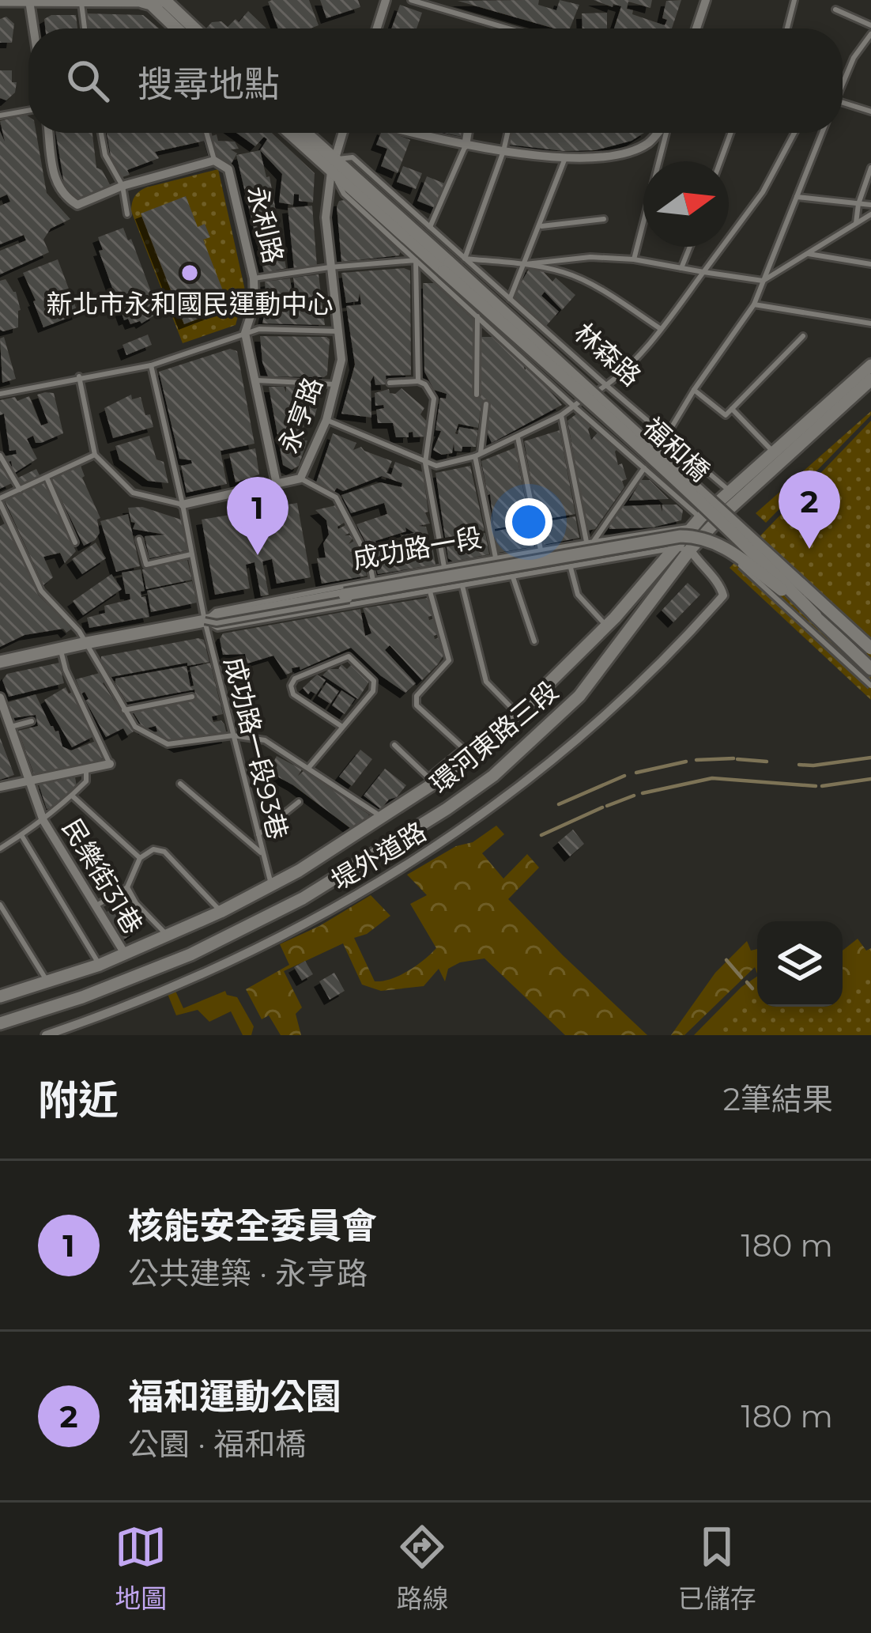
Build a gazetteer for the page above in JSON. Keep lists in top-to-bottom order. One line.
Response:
{"streets":{"street":["永利路","林森路","永亨路","福和橋","成功路一段","環河東路三段","堤外道路","民樂街31巷"],"lane":["成功路一段93巷"]},"crossings":[["永利路","永亨路"],["林森路","永亨路"],["林森路","福和橋"],["林森路","成功路一段"],["林森路","環河東路三段"],["永亨路","成功路一段93巷"],["成功路一段","環河東路三段"],["成功路一段","成功路一段93巷"],["成功路一段","堤外道路"],["環河東路三段","成功路一段93巷"],["環河東路三段","堤外道路"],["環河東路三段","民樂街31巷"]],"places":["新北市永和國民運動中心"],"north":"right","page":{"search":"搜尋地點","pins":["2","1"],"heading":["附近","2筆結果"],"list":[{"mark":"1","name":"核能安全委員會","note":"公共建築 · 永亨路","value":"180 m"},{"mark":"2","name":"福和運動公園","note":"公園 · 福和橋","value":"180 m"}],"nav":["地圖","路線","已儲存"]}}
